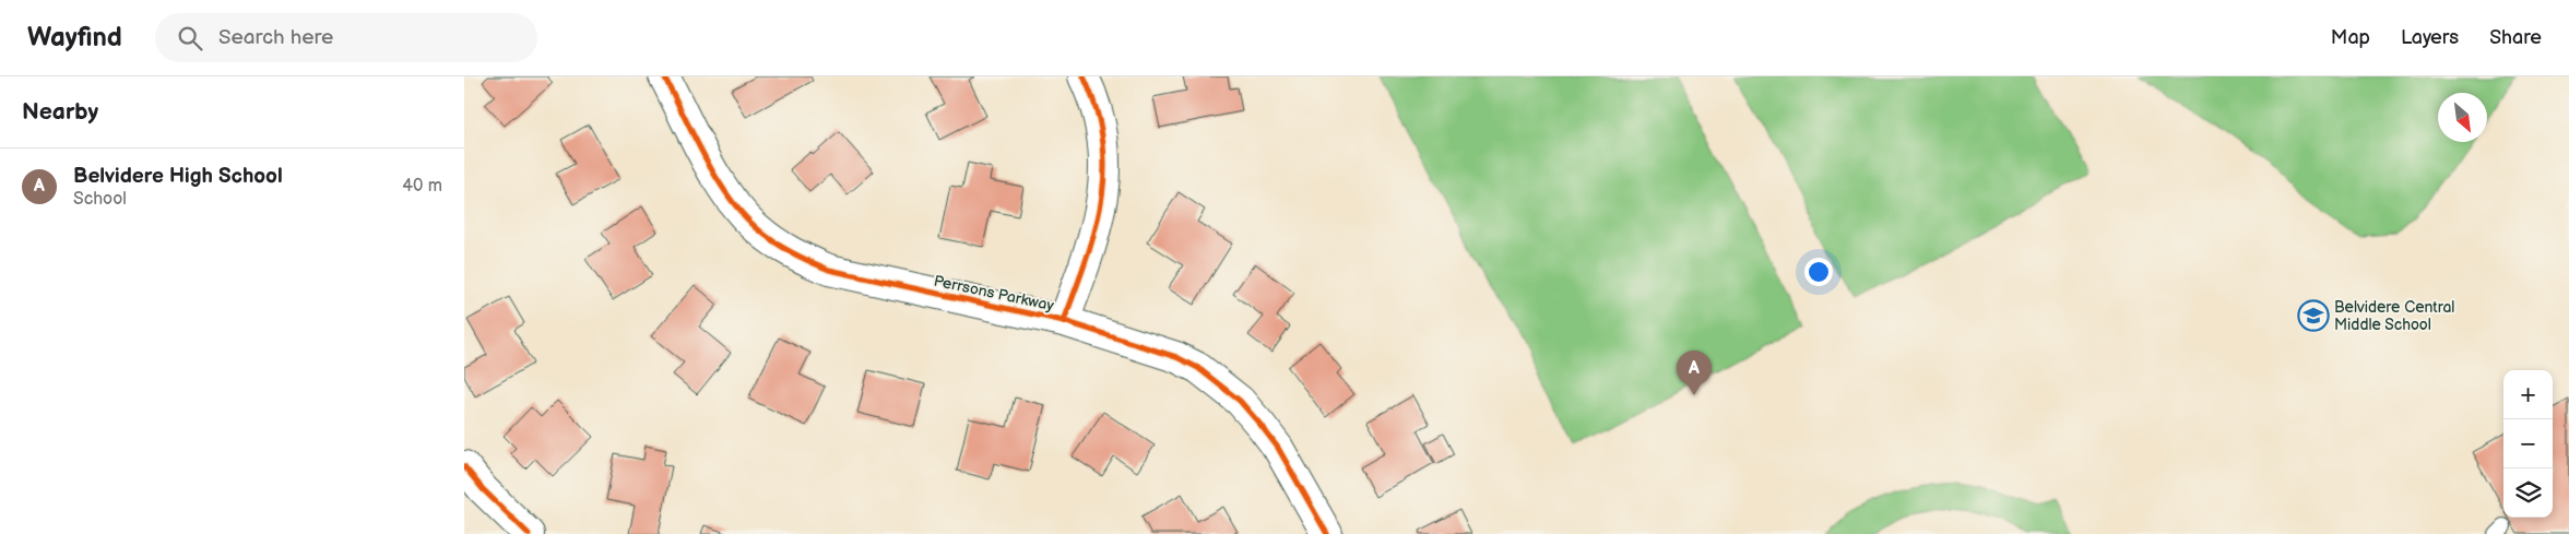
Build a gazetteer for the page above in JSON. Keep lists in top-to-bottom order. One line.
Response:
{"streets":{"street":["Perrsons Parkway"]},"places":{"school or university":["Belvidere Central Middle School"]},"north":"bottom right","page":{"header":"Wayfind","search":"Search here","nav":["Map","Layers","Share"],"heading":"Nearby","list":[{"mark":"A","name":"Belvidere High School","note":"School","value":"40 m"}],"pins":"A","map_buttons":["+","−"]}}
